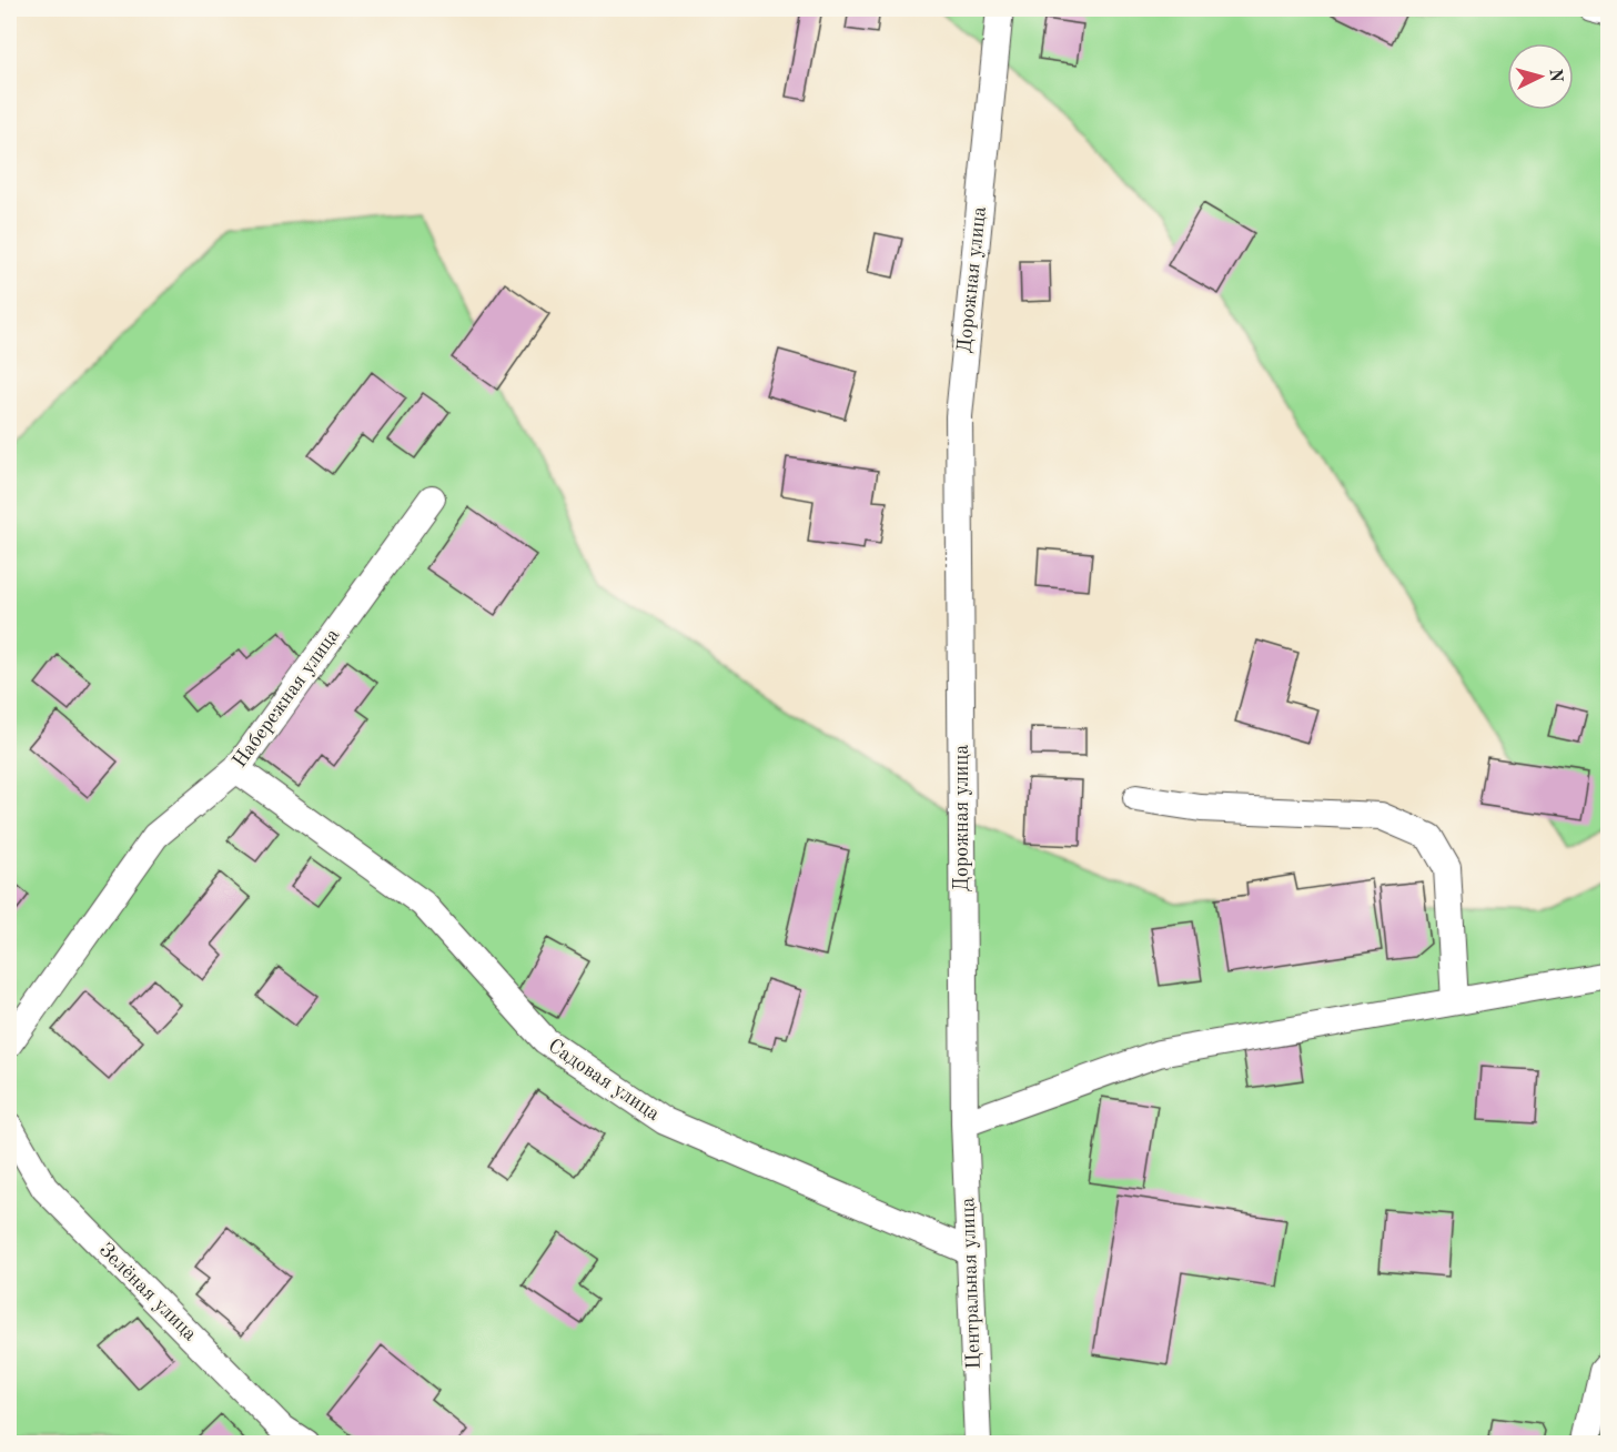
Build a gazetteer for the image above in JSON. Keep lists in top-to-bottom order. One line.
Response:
{"streets":{"street":["Дорожная улица","Набережная улица","Садовая улица","Центральная улица","Зелёная улица"]},"crossings":[["Дорожная улица","Центральная улица"],["Набережная улица","Садовая улица"],["Садовая улица","Центральная улица"]],"north":"right"}
